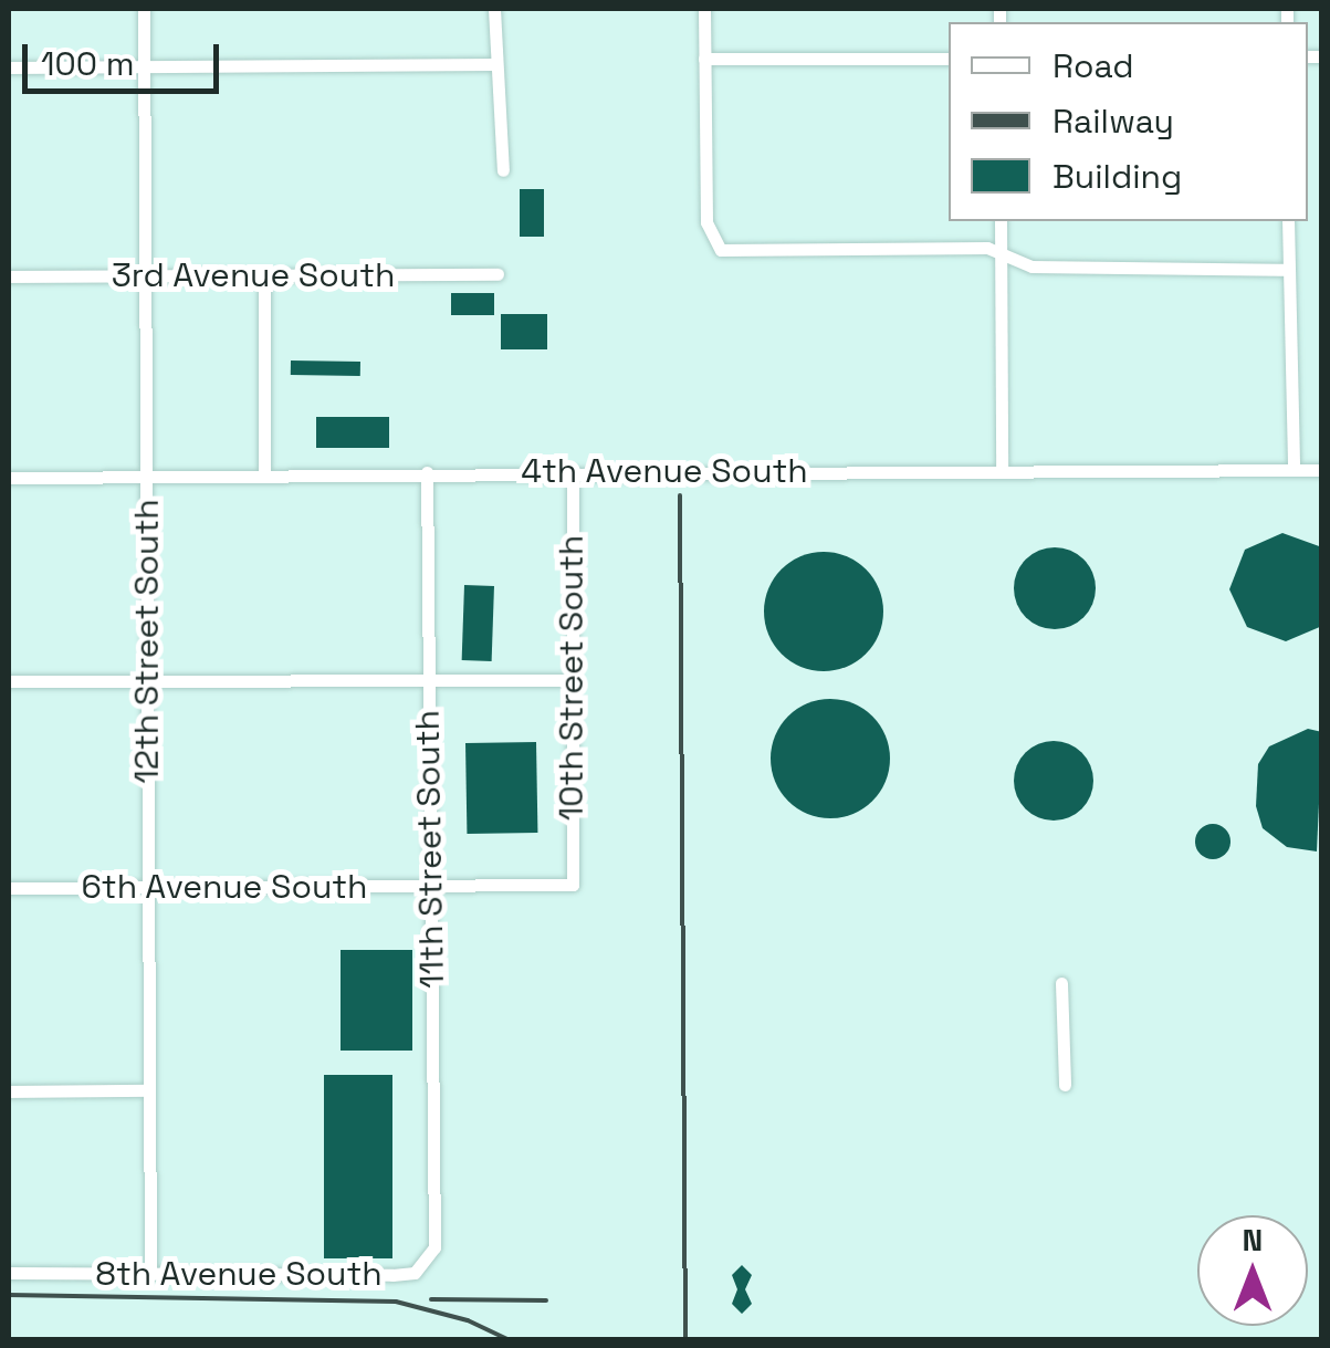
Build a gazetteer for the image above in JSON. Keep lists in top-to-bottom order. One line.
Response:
{"streets":{"street":["3rd Avenue South","4th Avenue South","12th Street South","10th Street South","11th Street South","6th Avenue South","8th Avenue South"]},"crossings":[["3rd Avenue South","12th Street South"],["4th Avenue South","12th Street South"],["4th Avenue South","10th Street South"],["4th Avenue South","11th Street South"],["12th Street South","6th Avenue South"],["12th Street South","8th Avenue South"],["10th Street South","6th Avenue South"],["11th Street South","6th Avenue South"],["11th Street South","8th Avenue South"]],"legend":["Road","Railway","Building"],"scale_bar":"100 m","north":"top"}
